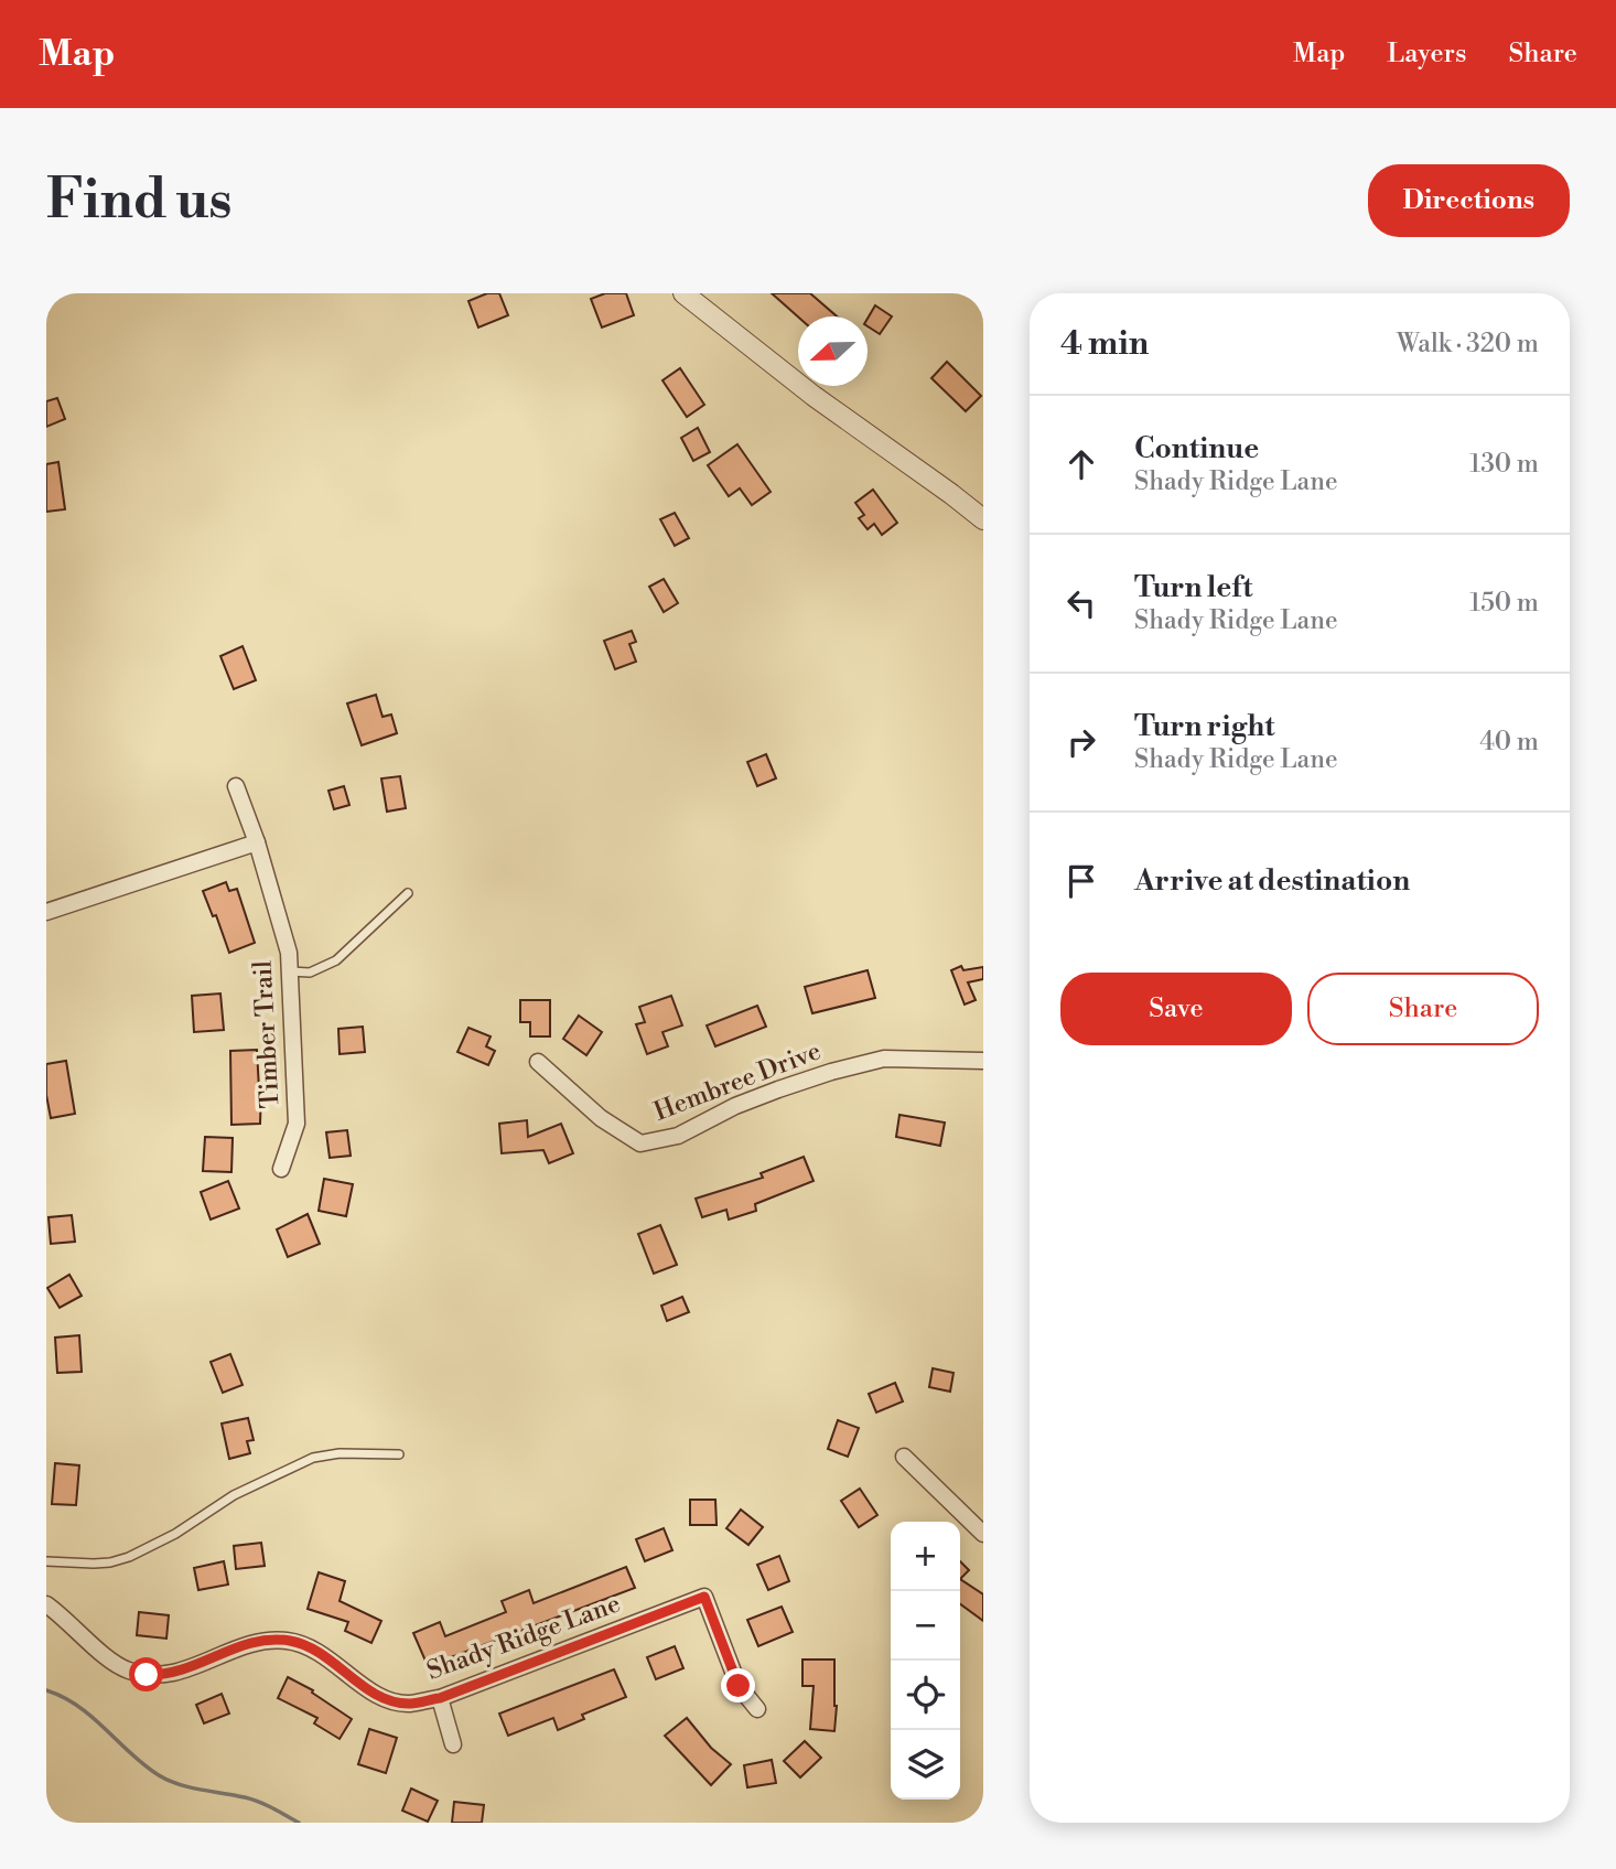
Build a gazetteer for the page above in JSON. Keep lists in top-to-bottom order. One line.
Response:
{"streets":{"street":["Timber Trail","Hembree Drive","Shady Ridge Lane"]},"north":"left","page":{"header":"Map","nav":["Map","Layers","Share"],"buttons":["Directions",["Save","Share"]],"title":"Find us","heading":["4 min","Walk · 320 m"],"list":[["Continue","Shady Ridge Lane","130 m"],["Turn left","Shady Ridge Lane","150 m"],["Turn right","Shady Ridge Lane","40 m"],"Arrive at destination"],"map_buttons":["+","−"]}}
